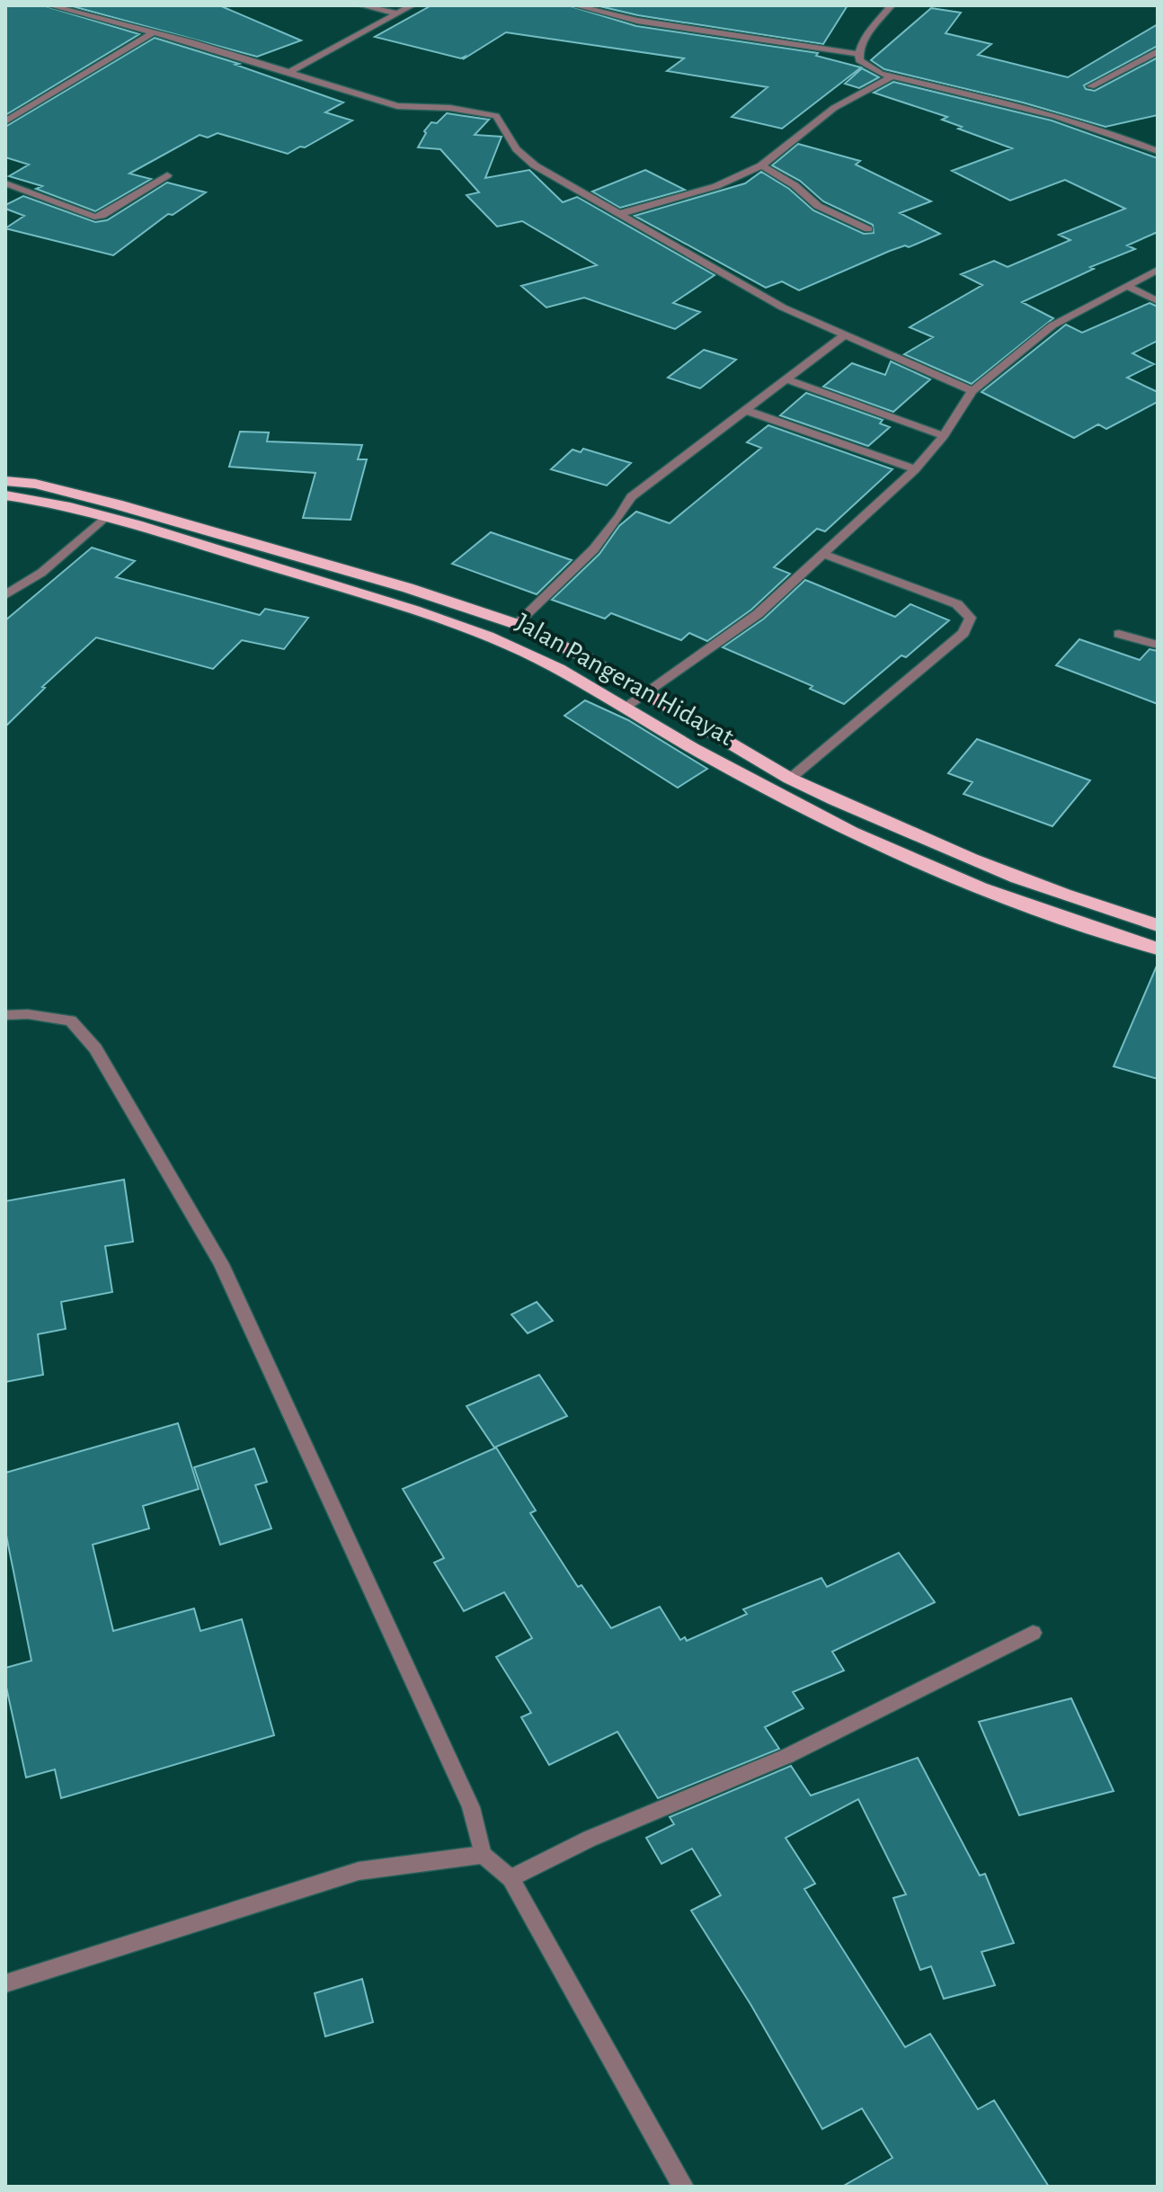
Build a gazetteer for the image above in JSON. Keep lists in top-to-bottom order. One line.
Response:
{"streets":{"highway":["Jalan Pangeran Hidayat"]}}
